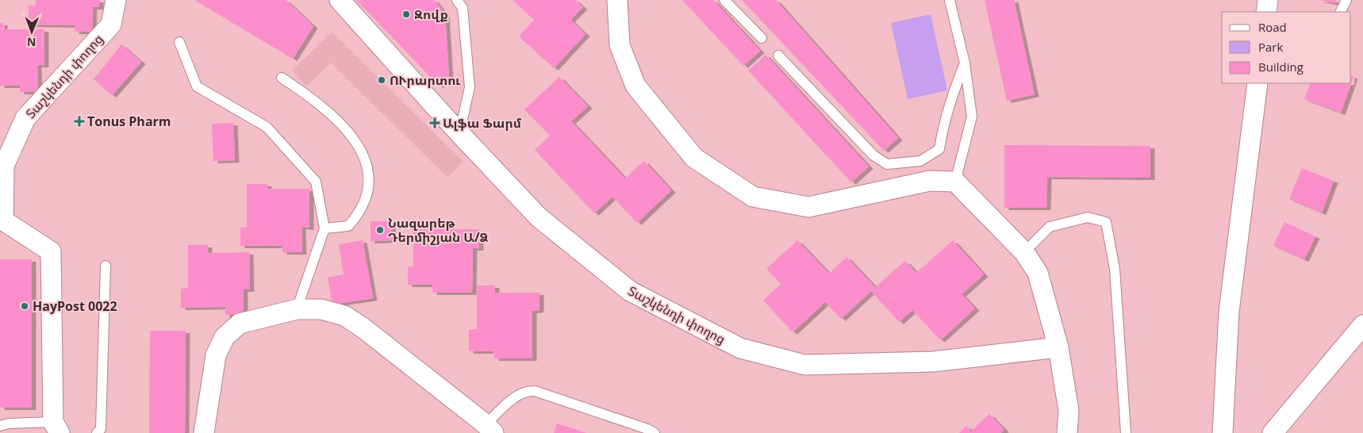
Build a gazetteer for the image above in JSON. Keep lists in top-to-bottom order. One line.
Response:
{"streets":{"street":["Տաշկենդի փողոց"]},"places":{"other":["Զովք","ՈՒրարտու","Նազարեթ Դերմիշյան Ա/Ձ","HayPost 0022"],"health":["Tonus Pharm","Ալֆա Ֆարմ"]},"legend":["Road","Park","Building"],"north":"bottom"}
